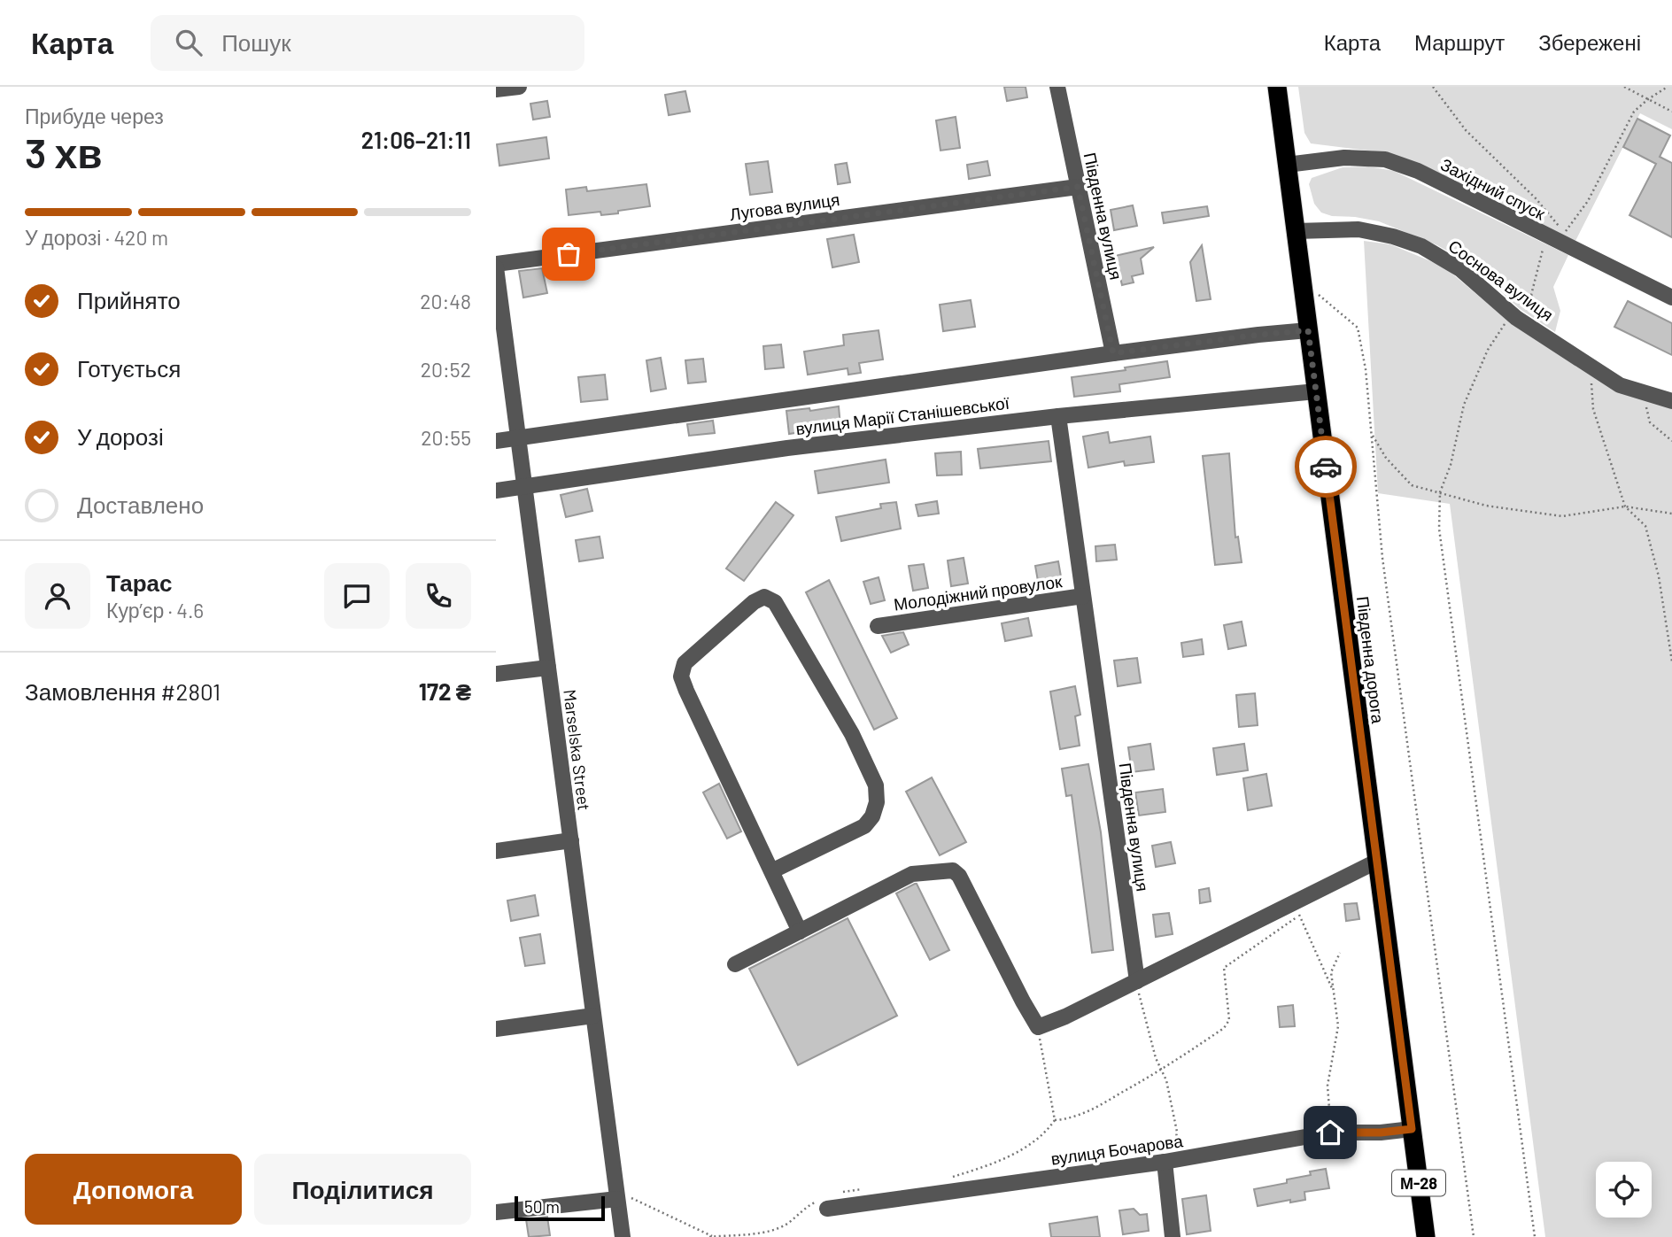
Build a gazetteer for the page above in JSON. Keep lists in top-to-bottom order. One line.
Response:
{"streets":{"highway":["Південна дорога","М-28"],"street":["Західний спуск","Лугова вулиця","Південна вулиця","Соснова вулиця","вулиця Марії Станішевської","Молодіжний провулок","Marselska Street","вулиця Бочарова"]},"crossings":[["Західний спуск","Південна дорога"],["Лугова вулиця","Південна вулиця"],["Лугова вулиця","Marselska Street"],["Південна вулиця","вулиця Марії Станішевської"],["Південна вулиця","Молодіжний провулок"],["Соснова вулиця","Південна дорога"],["вулиця Марії Станішевської","Південна дорога"],["вулиця Марії Станішевської","Marselska Street"],["Південна дорога","вулиця Бочарова"]],"scale_bar":"50 m","page":{"header":"Карта","search":"Пошук","nav":["Карта","Маршрут","Збережені"],"heading":["3 хв","Прибуде через","21:06–21:11"],"panel":["Тарас","Кур’єр · 4.6","Замовлення #2801","172 ₴"],"bar":"У дорозі · 420 m","list":[["Прийнято","20:48"],["Готується","20:52"],["У дорозі","20:55"],"Доставлено"],"buttons":["Допомога","Поділитися"],"scale":"50 m"}}
